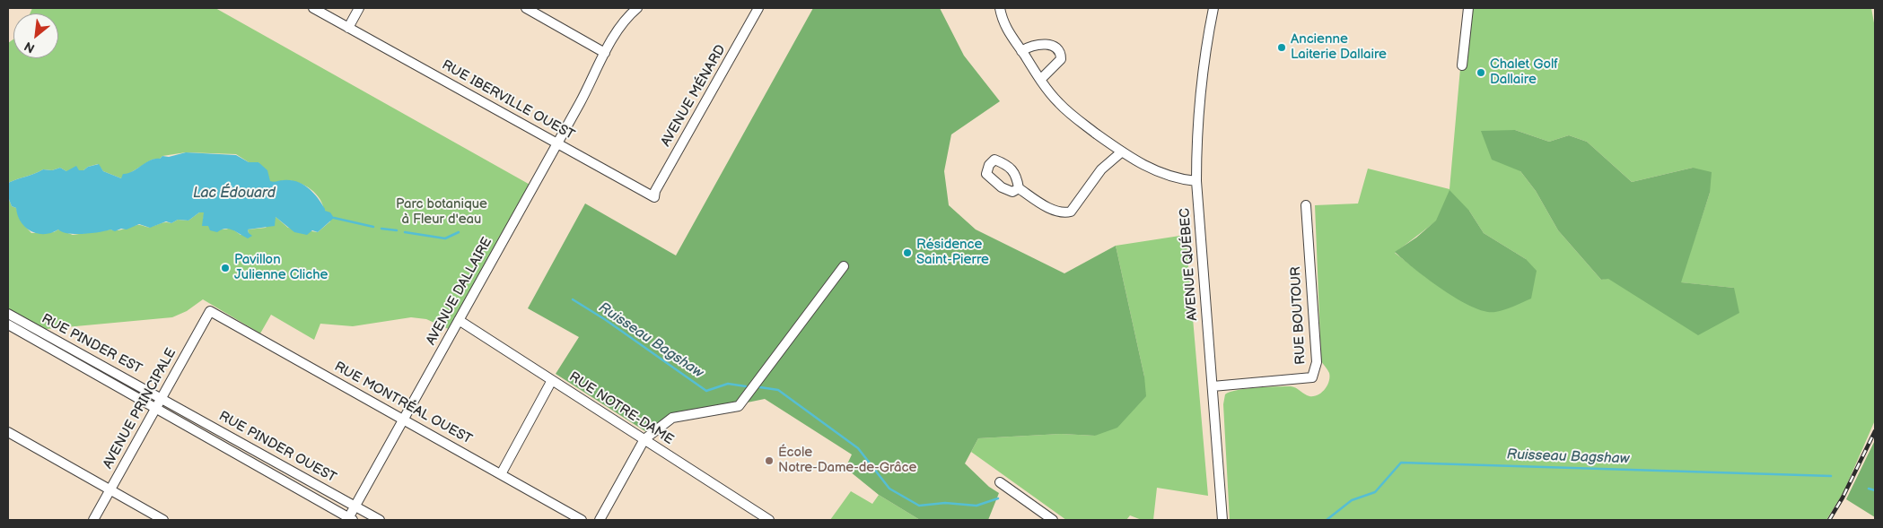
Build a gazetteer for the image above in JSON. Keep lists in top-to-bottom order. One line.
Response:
{"streets":{"street":["AVENUE MÉNARD","RUE IBERVILLE OUEST","AVENUE QUÉBEC","AVENUE DALLAIRE","RUE BOUTOUR","RUE PINDER EST","RUE MONTRÉAL OUEST","AVENUE PRINCIPALE","RUE NOTRE-DAME","RUE PINDER OUEST"]},"crossings":[["AVENUE MÉNARD","RUE IBERVILLE OUEST"],["RUE IBERVILLE OUEST","AVENUE DALLAIRE"],["AVENUE QUÉBEC","RUE BOUTOUR"],["AVENUE DALLAIRE","RUE MONTRÉAL OUEST"],["AVENUE DALLAIRE","RUE NOTRE-DAME"],["AVENUE DALLAIRE","RUE PINDER OUEST"],["RUE PINDER EST","AVENUE PRINCIPALE"],["RUE PINDER EST","RUE PINDER OUEST"],["RUE MONTRÉAL OUEST","AVENUE PRINCIPALE"],["AVENUE PRINCIPALE","RUE PINDER OUEST"]],"water":["Lac Édouard","Ruisseau Bagshaw"],"parks":["Parc botanique à Fleur d'eau"],"places":["Ancienne Laiterie Dallaire","Chalet Golf Dallaire","Résidence Saint-Pierre","Pavillon Julienne Cliche","École Notre-Dame-de-Grâce"],"north":"bottom left"}
